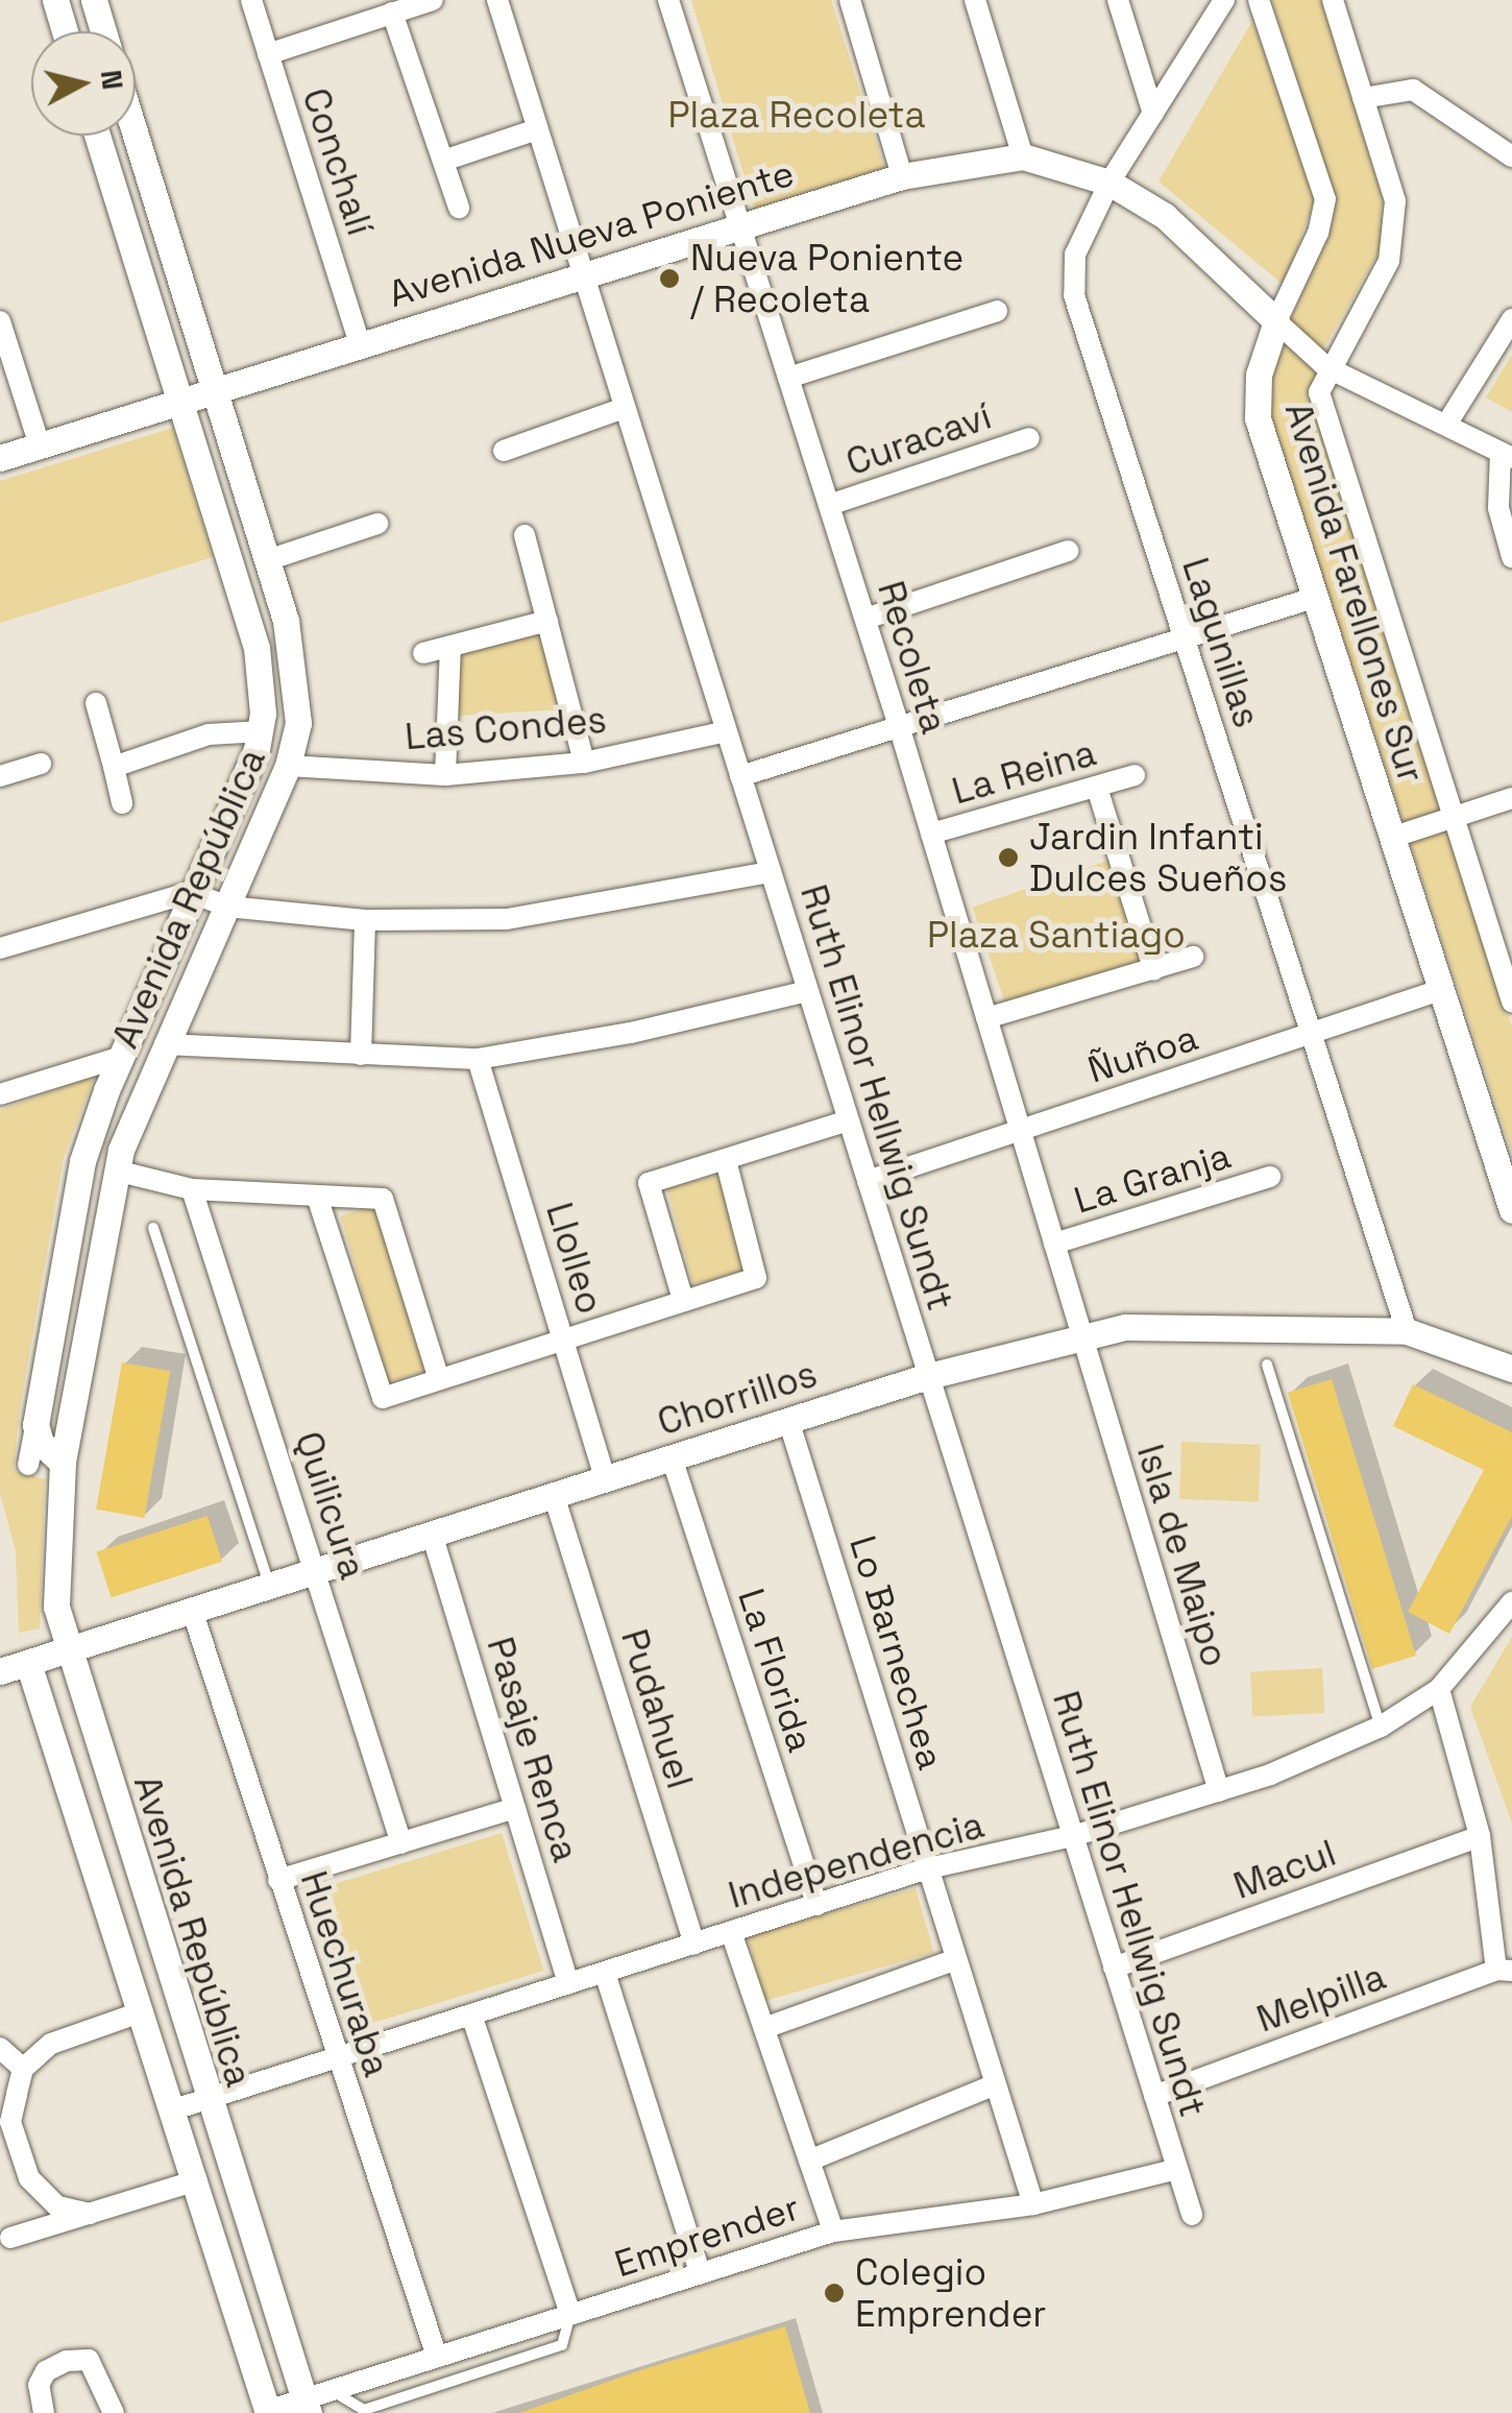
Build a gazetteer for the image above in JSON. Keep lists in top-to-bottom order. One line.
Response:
{"streets":{"street":["Conchalí","Avenida Nueva Poniente","Curacaví","Avenida Farellones Sur","Lagunillas","Recoleta","Las Condes","La Reina","Avenida República","Ñuñoa","Ruth Elinor Hellwig Sundt","La Granja","Llolleo","Chorrillos","Quilicura","Isla de Maipo","Lo Barnechea","La Florida","Pudahuel","Pasaje Renca","Independencia","Macul","Huechuraba","Melpilla","Emprender"]},"crossings":[["Conchalí","Avenida Nueva Poniente"],["Avenida Nueva Poniente","Avenida Farellones Sur"],["Avenida Nueva Poniente","Lagunillas"],["Avenida Nueva Poniente","Recoleta"],["Avenida Nueva Poniente","Avenida República"],["Avenida Nueva Poniente","Ruth Elinor Hellwig Sundt"],["Curacaví","Recoleta"],["Avenida Farellones Sur","Ñuñoa"],["Lagunillas","Ñuñoa"],["Lagunillas","Chorrillos"],["Recoleta","La Reina"],["Recoleta","Ñuñoa"],["Recoleta","La Granja"],["Recoleta","Chorrillos"],["Recoleta","Isla de Maipo"],["Las Condes","Avenida República"],["Las Condes","Ruth Elinor Hellwig Sundt"],["Avenida República","Chorrillos"],["Avenida República","Independencia"],["Avenida República","Emprender"],["Ñuñoa","Ruth Elinor Hellwig Sundt"],["Ruth Elinor Hellwig Sundt","Chorrillos"],["Ruth Elinor Hellwig Sundt","Independencia"],["Ruth Elinor Hellwig Sundt","Macul"],["Ruth Elinor Hellwig Sundt","Melpilla"],["Ruth Elinor Hellwig Sundt","Emprender"],["Llolleo","Chorrillos"],["Chorrillos","Quilicura"],["Chorrillos","Isla de Maipo"],["Chorrillos","Lo Barnechea"],["Chorrillos","La Florida"],["Chorrillos","Pudahuel"],["Chorrillos","Pasaje Renca"],["Chorrillos","Huechuraba"],["Isla de Maipo","Independencia"],["Lo Barnechea","Independencia"],["Lo Barnechea","Emprender"],["La Florida","Independencia"],["Pudahuel","Independencia"],["Pasaje Renca","Independencia"],["Independencia","Huechuraba"],["Huechuraba","Emprender"]],"parks":["Plaza Recoleta","Plaza Santiago"],"places":["Nueva Poniente / Recoleta","Jardin Infanti Dulces Sueños","Colegio Emprender"],"north":"right"}
